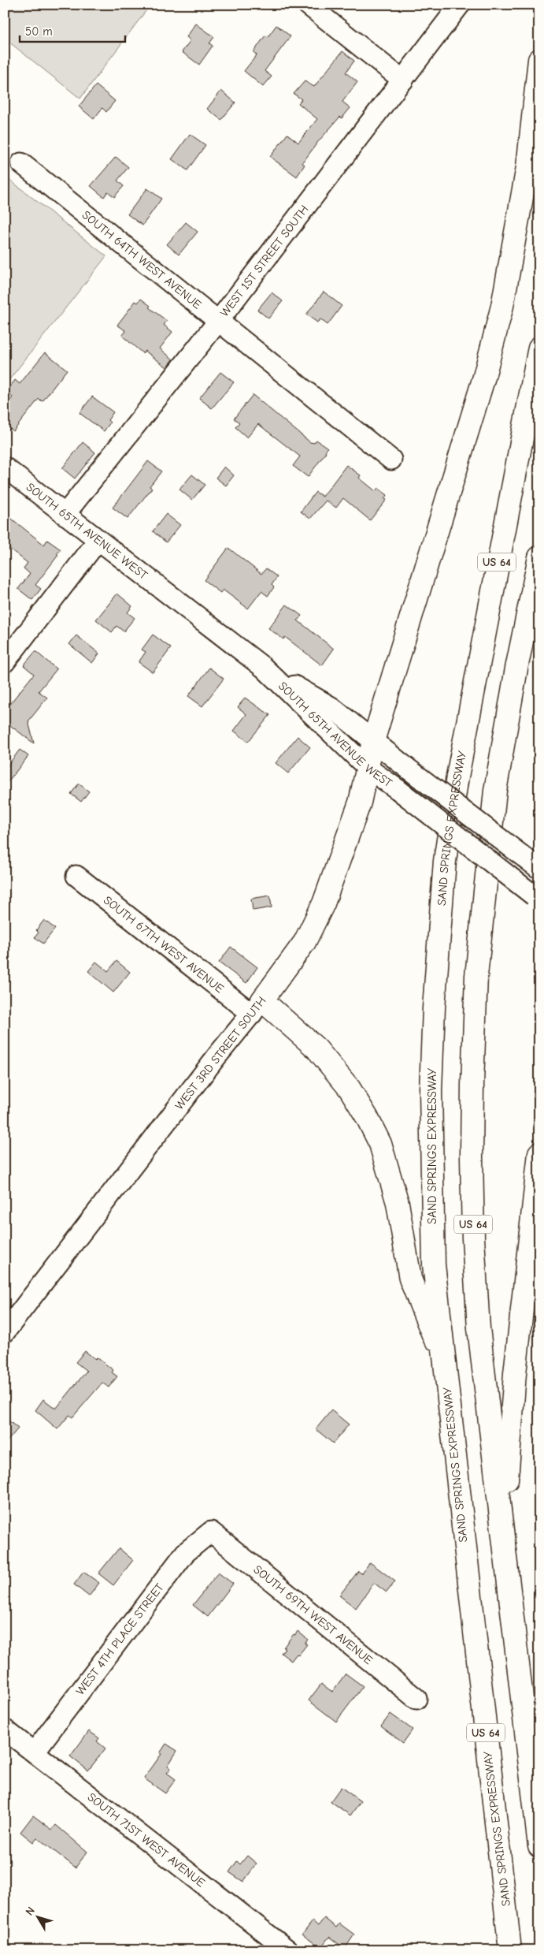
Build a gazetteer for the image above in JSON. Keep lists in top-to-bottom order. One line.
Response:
{"streets":{"main road":["US 64","SAND SPRINGS EXPRESSWAY","WEST 3RD STREET SOUTH"],"street":["SOUTH 64TH WEST AVENUE","WEST 1ST STREET SOUTH","SOUTH 65TH AVENUE WEST","SOUTH 67TH WEST AVENUE","SOUTH 69TH WEST AVENUE","WEST 4TH PLACE STREET","SOUTH 71ST WEST AVENUE"]},"crossings":[["SOUTH 64TH WEST AVENUE","WEST 1ST STREET SOUTH"],["WEST 1ST STREET SOUTH","SOUTH 65TH AVENUE WEST"],["SOUTH 65TH AVENUE WEST","WEST 3RD STREET SOUTH"],["SOUTH 67TH WEST AVENUE","WEST 3RD STREET SOUTH"],["SOUTH 69TH WEST AVENUE","WEST 4TH PLACE STREET"],["WEST 4TH PLACE STREET","SOUTH 71ST WEST AVENUE"]],"scale_bar":"50 m","north":"top left"}
